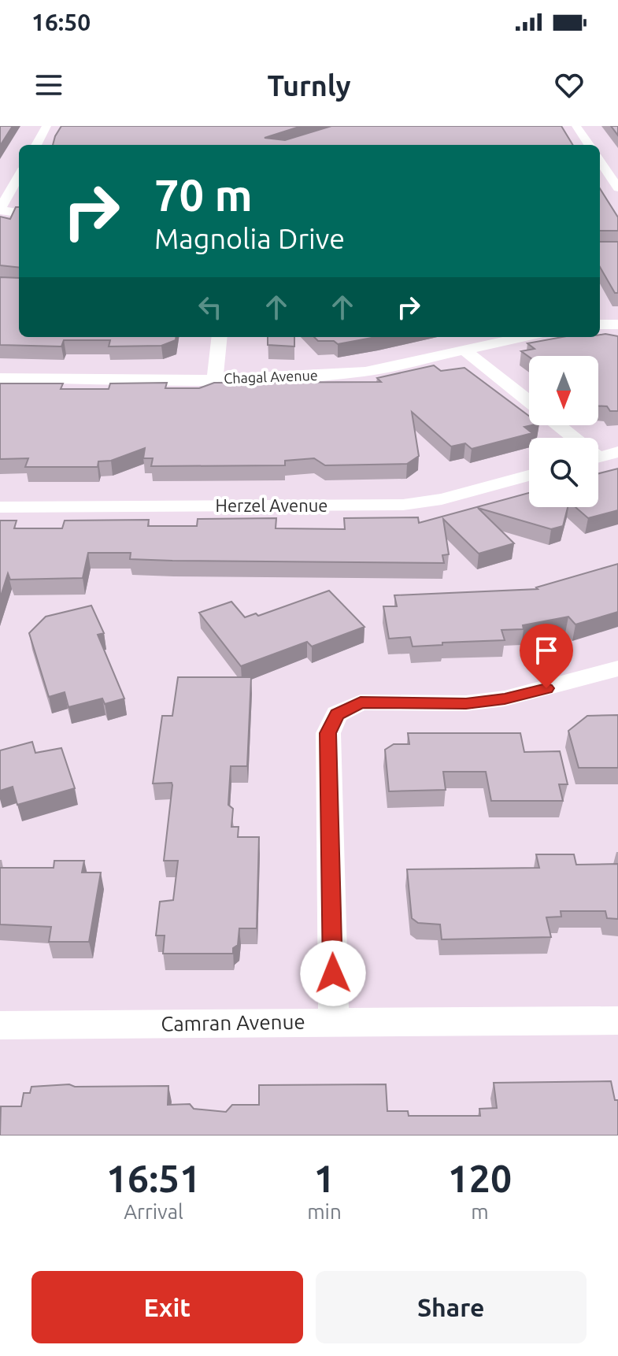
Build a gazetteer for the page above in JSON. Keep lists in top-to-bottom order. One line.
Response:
{"streets":{"street":["Chagal Avenue","Herzel Avenue","Camran Avenue"]},"north":"bottom","page":{"status":"16:50","header":"Turnly","turn":["70 m","Magnolia Drive"],"eta":["16:51","Arrival","1","min","120","m"],"buttons":["Exit","Share"]}}
